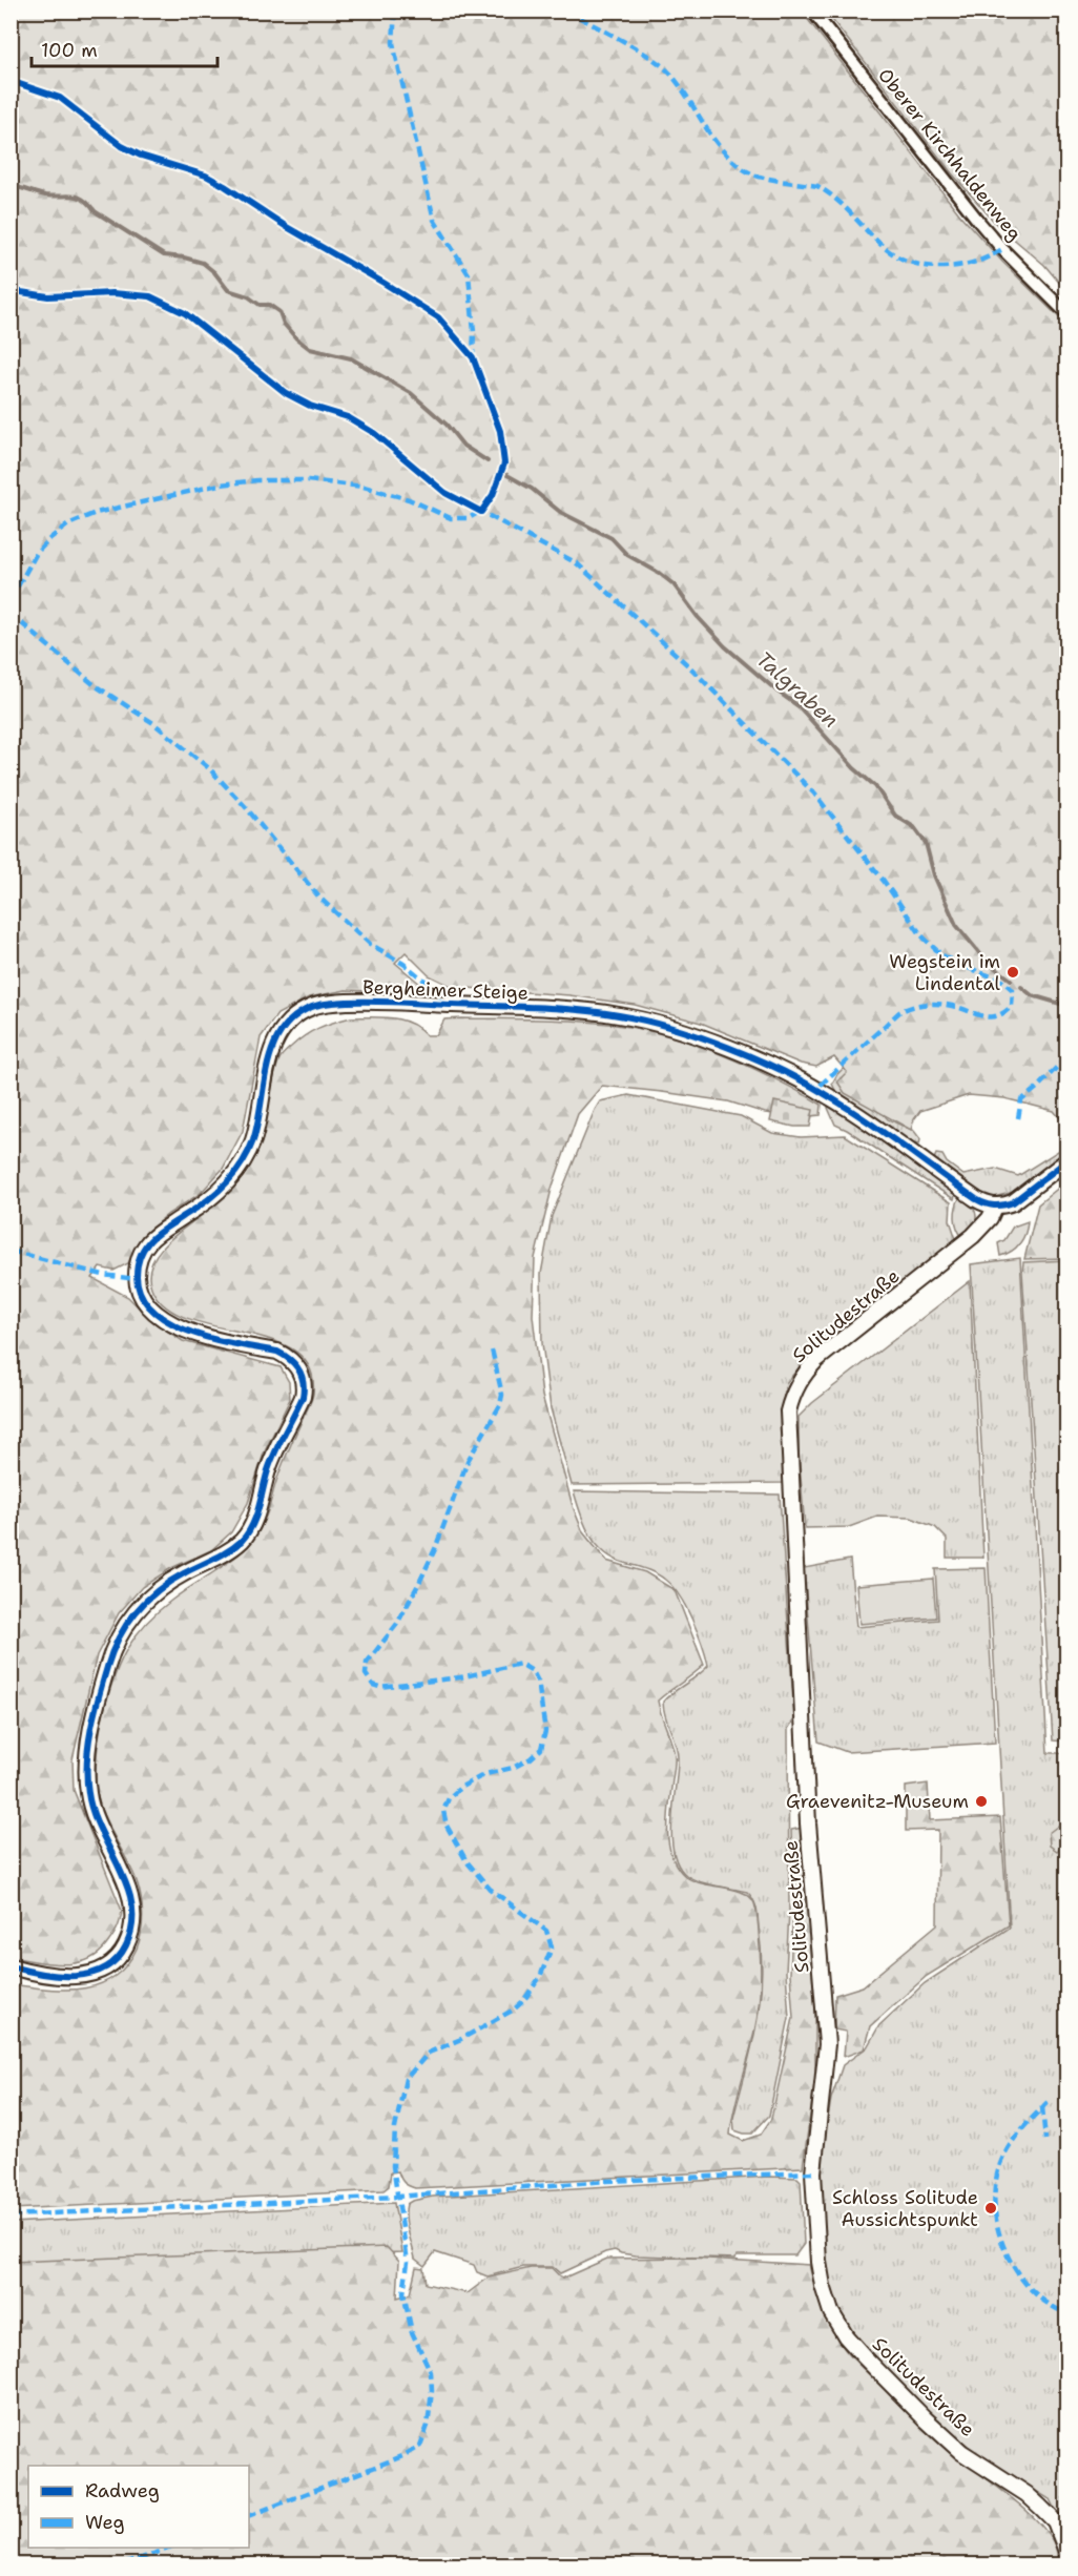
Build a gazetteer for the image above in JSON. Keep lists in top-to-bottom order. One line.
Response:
{"streets":{"street":["Oberer Kirchhaldenweg","Bergheimer Steige","Solitudestraße"]},"crossings":[["Bergheimer Steige","Solitudestraße"]],"water":["Talgraben"],"places":["Wegstein im Lindental","Graevenitz-Museum","Schloss Solitude Aussichtspunkt"],"legend":["Radweg","Weg"],"scale_bar":"100 m"}
